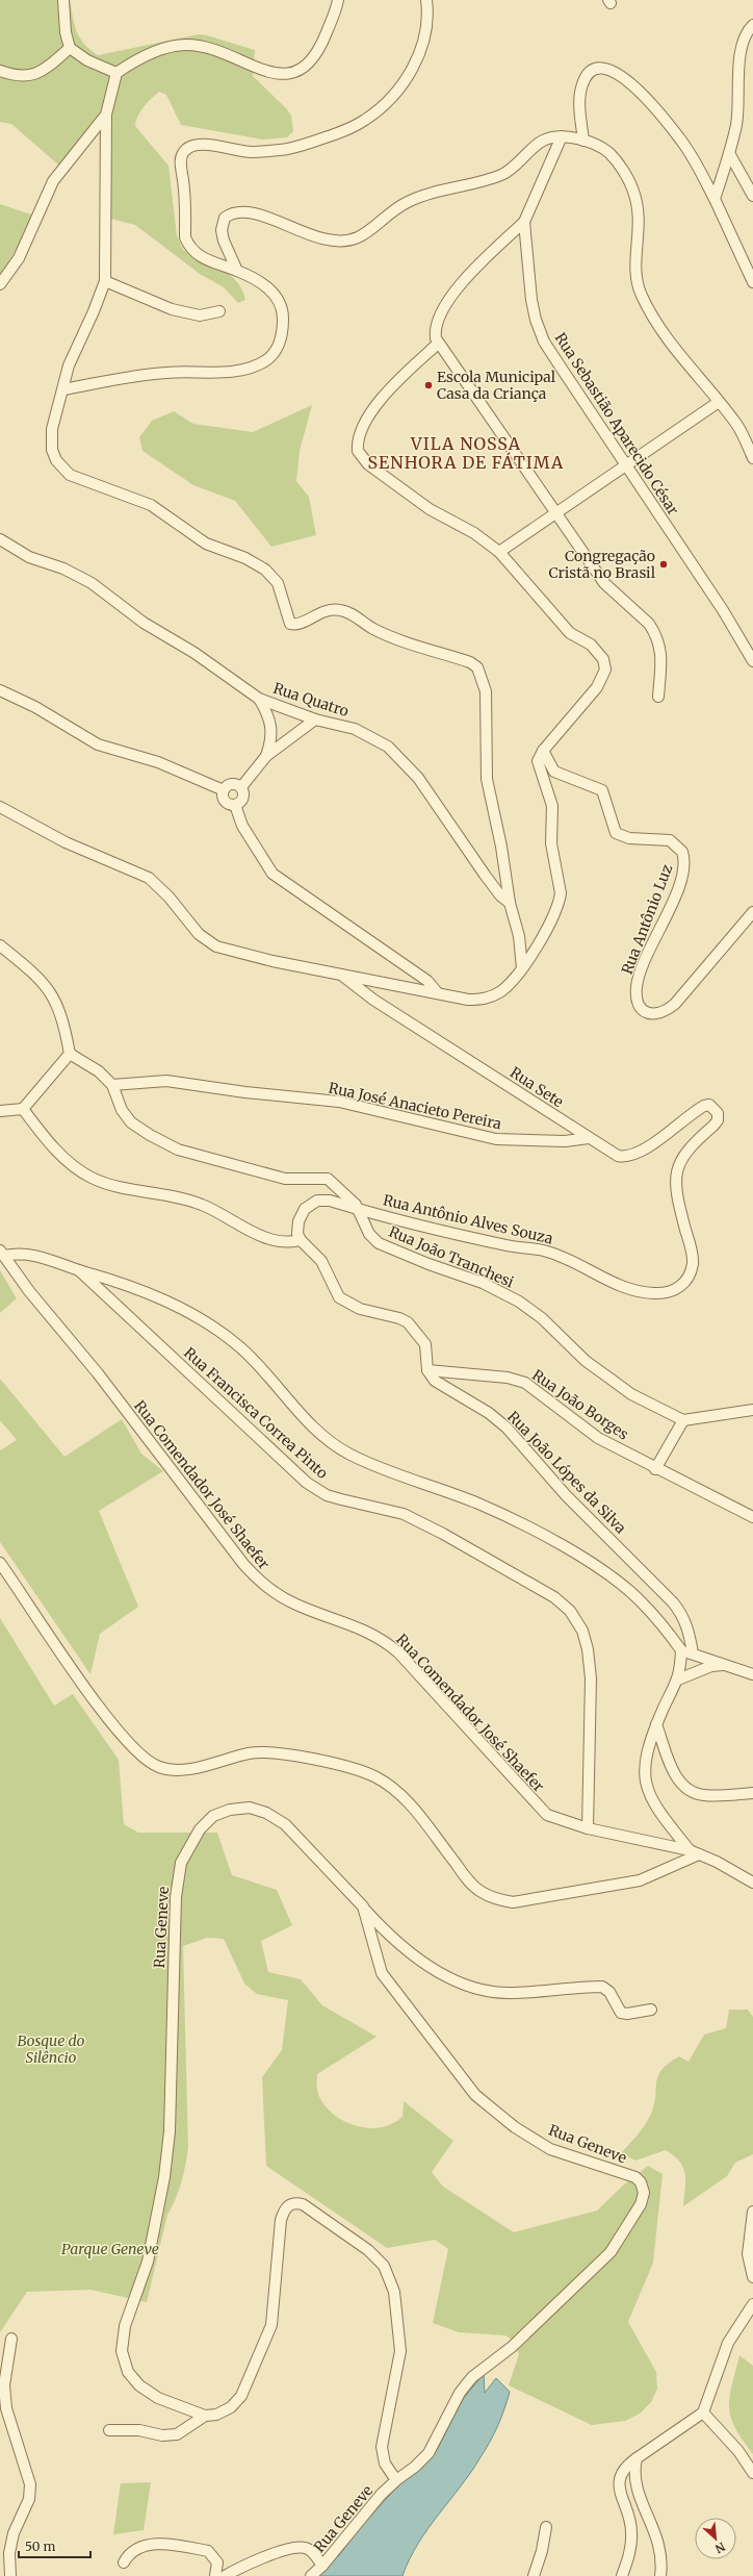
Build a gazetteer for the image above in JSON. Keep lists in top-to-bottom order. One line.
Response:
{"streets":{"street":["Rua Sebastião Aparecido César","Rua Quatro","Rua Antônio Luz","Rua Sete","Rua José Anacieto Pereira","Rua Antônio Alves Souza","Rua João Tranchesi","Rua João Borges","Rua Francisca Correa Pinto","Rua João Lópes da Silva","Rua Comendador José Shaefer","Rua Geneve"]},"crossings":[["Rua Sete","Rua José Anacieto Pereira"],["Rua Sete","Rua Antônio Alves Souza"],["Rua José Anacieto Pereira","Rua João Tranchesi"],["Rua Antônio Alves Souza","Rua João Tranchesi"],["Rua João Borges","Rua João Lópes da Silva"],["Rua Francisca Correa Pinto","Rua Comendador José Shaefer"]],"districts":["VILA NOSSA SENHORA DE FÁTIMA"],"parks":["Bosque do Silêncio","Parque Geneve"],"places":["Escola Municipal Casa da Criança","Congregação Cristã no Brasil"],"scale_bar":"50 m","north":"bottom right"}
